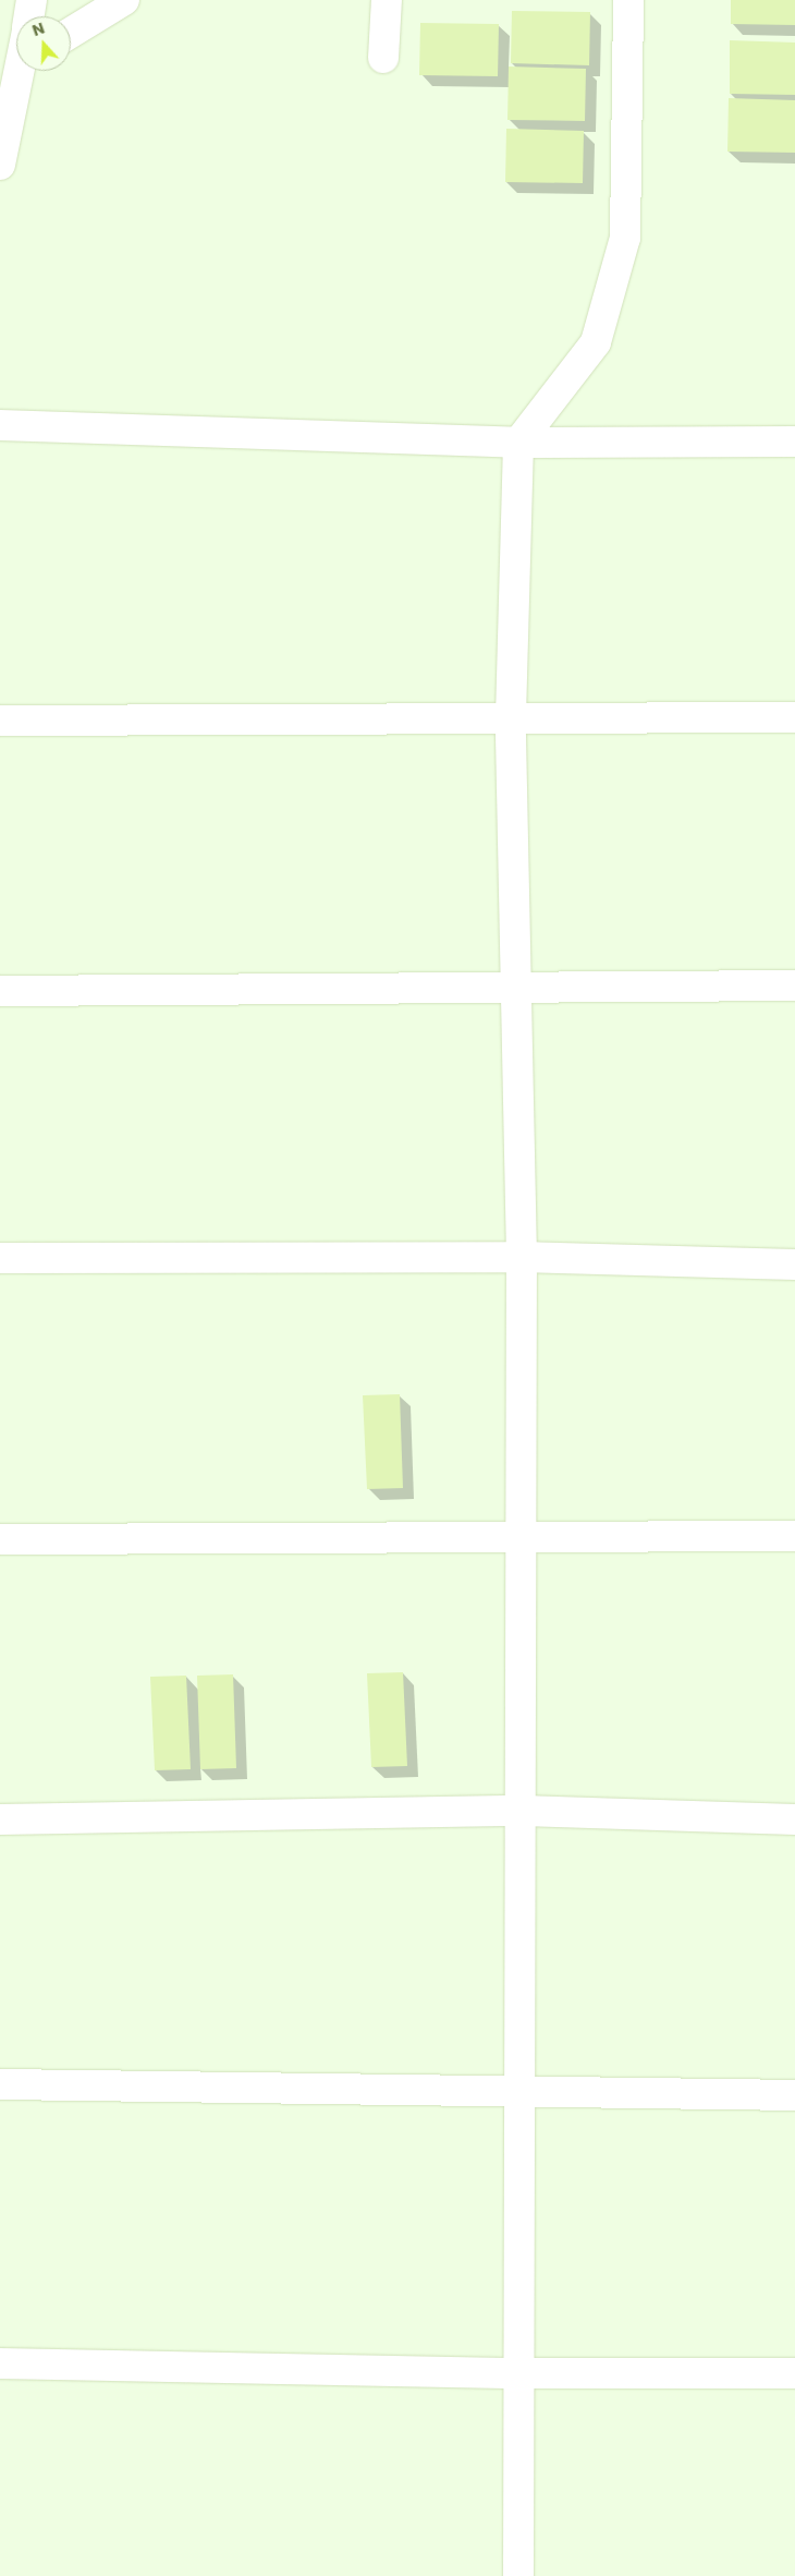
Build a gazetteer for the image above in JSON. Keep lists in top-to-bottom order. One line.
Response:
{"north":"top"}
